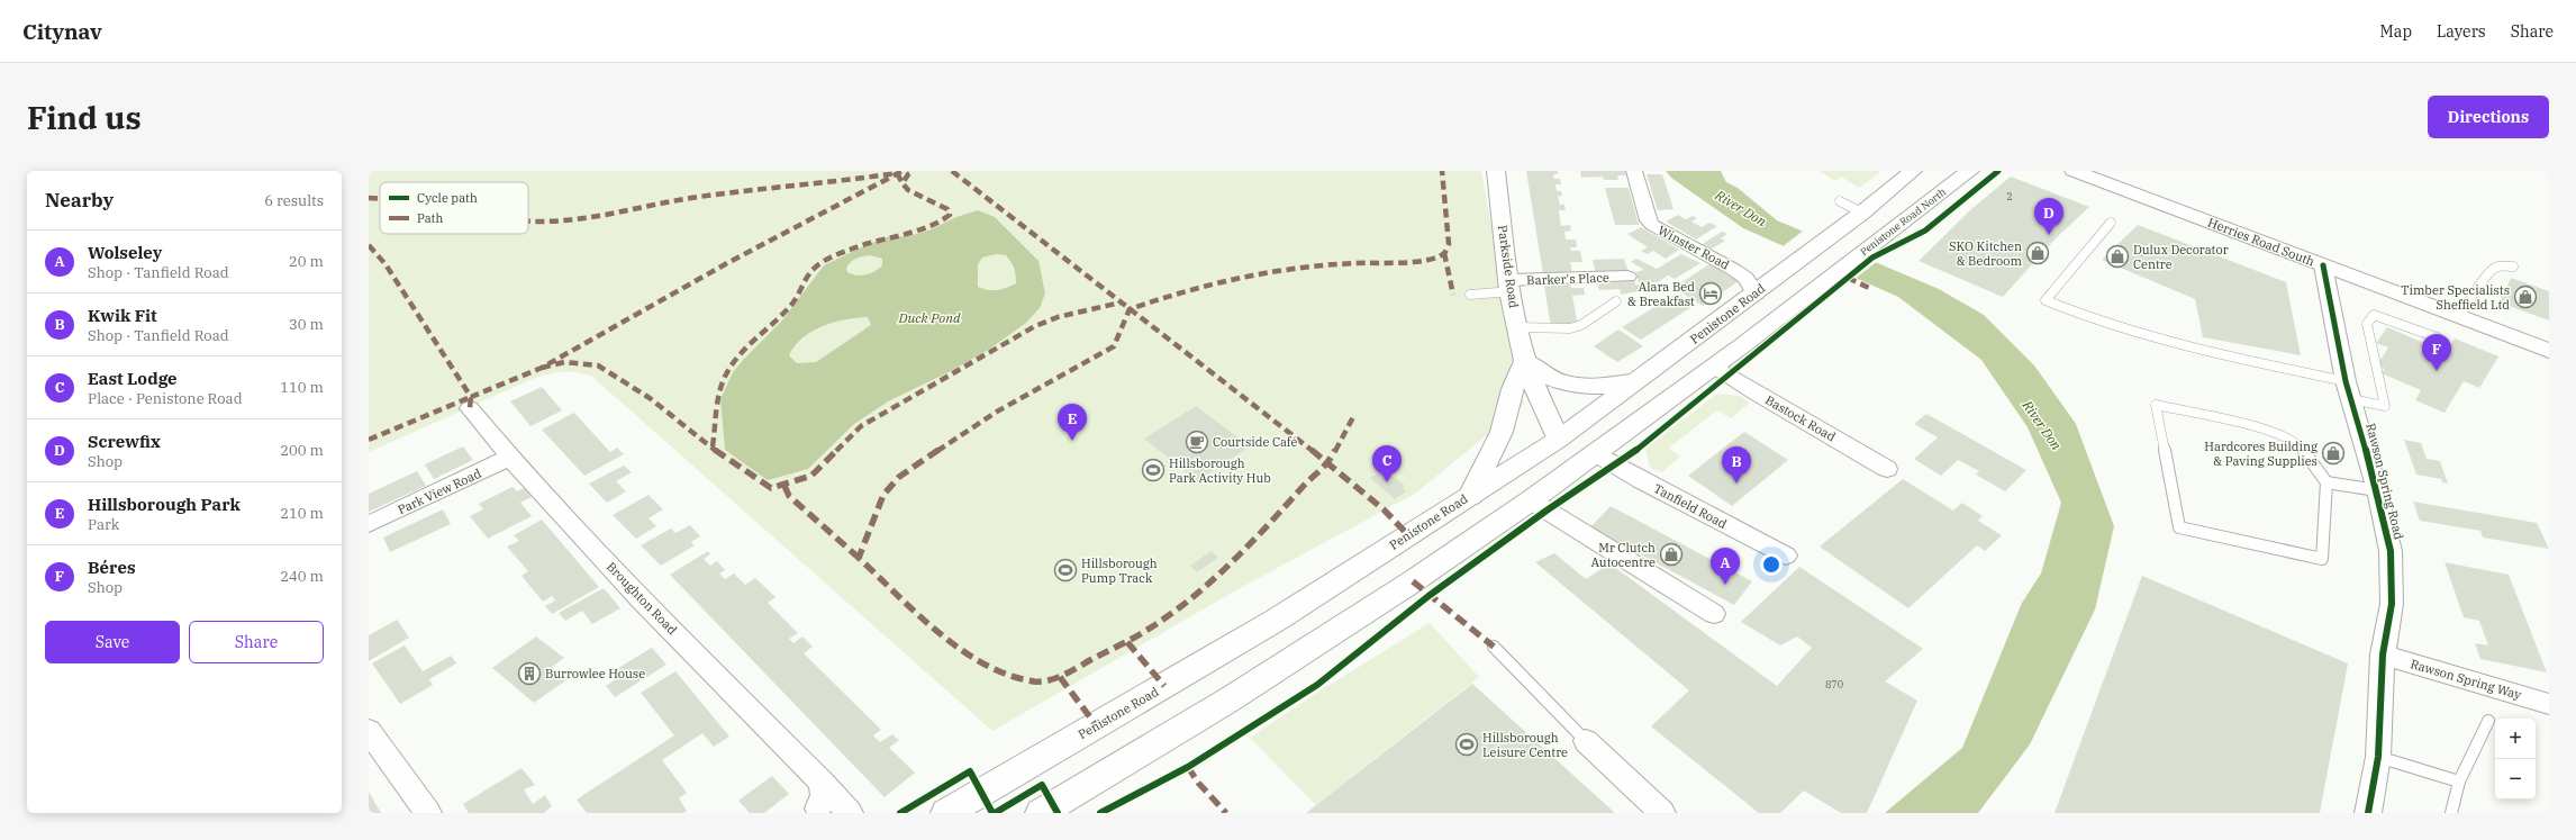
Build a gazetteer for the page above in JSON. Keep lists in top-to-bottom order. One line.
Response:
{"streets":{"main road":["Penistone Road North","Herries Road South","Parkside Road","Penistone Road"],"street":["Winster Road","Barker's Place","Bastock Road","Rawson Spring Road","Park View Road","Tanfield Road","Broughton Road","Rawson Spring Way"]},"crossings":[["Penistone Road North","Bastock Road"],["Herries Road South","Rawson Spring Road"],["Winster Road","Penistone Road"],["Parkside Road","Barker's Place"],["Parkside Road","Penistone Road"],["Rawson Spring Road","Rawson Spring Way"],["Park View Road","Broughton Road"]],"water":["River Don","Duck Pond"],"places":{"shop":["SKO Kitchen & Bedroom","Dulux Decorator Centre","Timber Specialists Sheffield Ltd","Hardcores Building & Paving Supplies","Mr Clutch Autocentre"],"hotel":["Alara Bed & Breakfast"],"cafe":["Courtside Café"],"sports":["Hillsborough Park Activity Hub","Hillsborough Pump Track","Hillsborough Leisure Centre"],"building":["Burrowlee House"]},"house_numbers":["2","870"],"legend":["Cycle path","Path"],"page":{"header":"Citynav","nav":["Map","Layers","Share"],"buttons":["Directions",["Save","Share"]],"title":"Find us","heading":["Nearby","6 results"],"pins":["D","F","E","C","B","A"],"list":[{"mark":"A","name":"Wolseley","note":"Shop · Tanfield Road","value":"20 m"},{"mark":"B","name":"Kwik Fit","note":"Shop · Tanfield Road","value":"30 m"},{"mark":"C","name":"East Lodge","note":"Place · Penistone Road","value":"110 m"},{"mark":"D","name":"Screwfix","note":"Shop","value":"200 m"},{"mark":"E","name":"Hillsborough Park","note":"Park","value":"210 m"},{"mark":"F","name":"Béres","note":"Shop","value":"240 m"}],"map_buttons":["+","−"]}}
